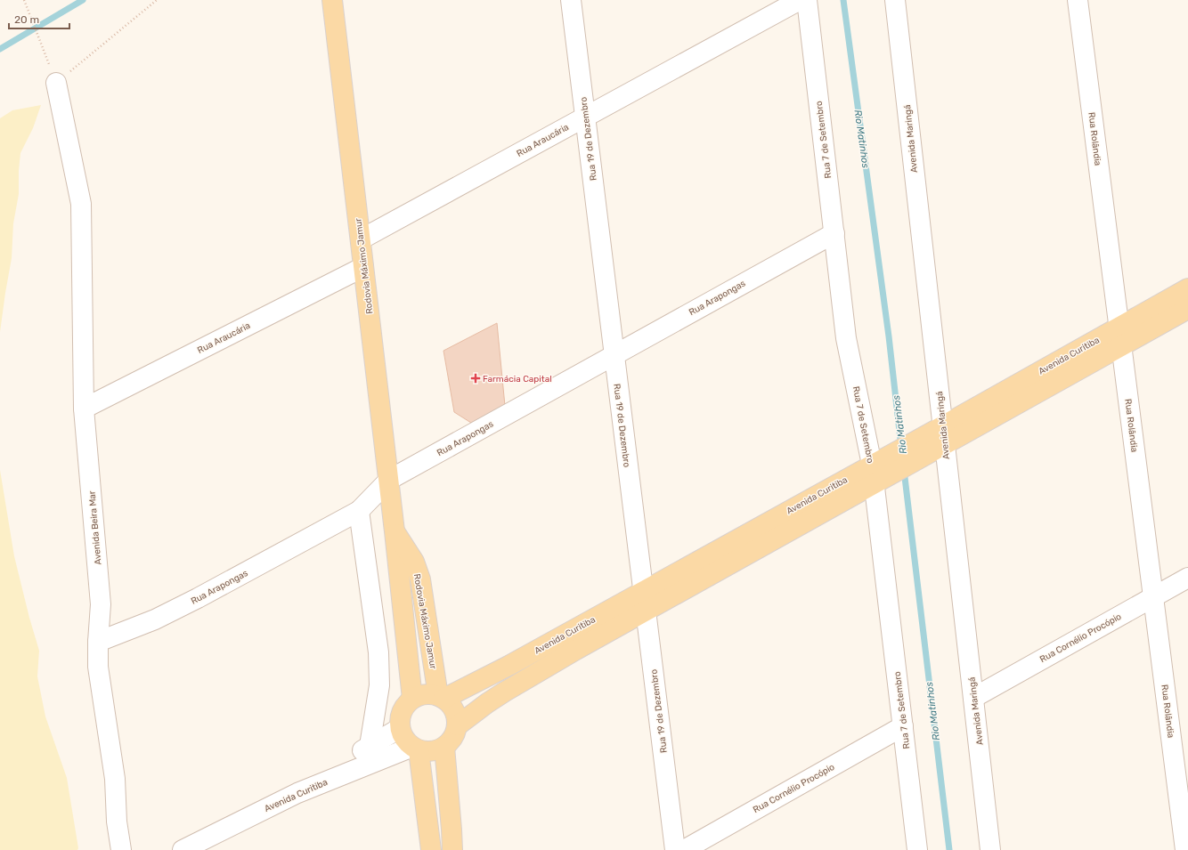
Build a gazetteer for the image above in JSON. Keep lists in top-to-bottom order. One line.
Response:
{"streets":{"main road":["Rodovia Máximo Jamur","Avenida Curitiba"],"street":["Rua 19 de Dezembro","Avenida Maringá","Rua Rolândia","Rua Araucária","Rua 7 de Setembro","Rua Arapongas","Avenida Beira Mar","Rua Cornélio Procópio"]},"crossings":[["Rua 19 de Dezembro","Rua Araucária"],["Rua 19 de Dezembro","Rua Arapongas"],["Rua 19 de Dezembro","Avenida Curitiba"],["Avenida Maringá","Avenida Curitiba"],["Avenida Maringá","Rua Cornélio Procópio"],["Rua Rolândia","Avenida Curitiba"],["Rua Rolândia","Rua Cornélio Procópio"],["Rua Araucária","Rodovia Máximo Jamur"],["Rua Araucária","Avenida Beira Mar"],["Rua 7 de Setembro","Rua Arapongas"],["Rua 7 de Setembro","Avenida Curitiba"],["Rua 7 de Setembro","Rua Cornélio Procópio"],["Rodovia Máximo Jamur","Rua Arapongas"],["Rodovia Máximo Jamur","Avenida Curitiba"],["Rua Arapongas","Avenida Beira Mar"]],"water":["Rio Matinhos"],"places":{"health":["Farmácia Capital"]},"scale_bar":"20 m"}
